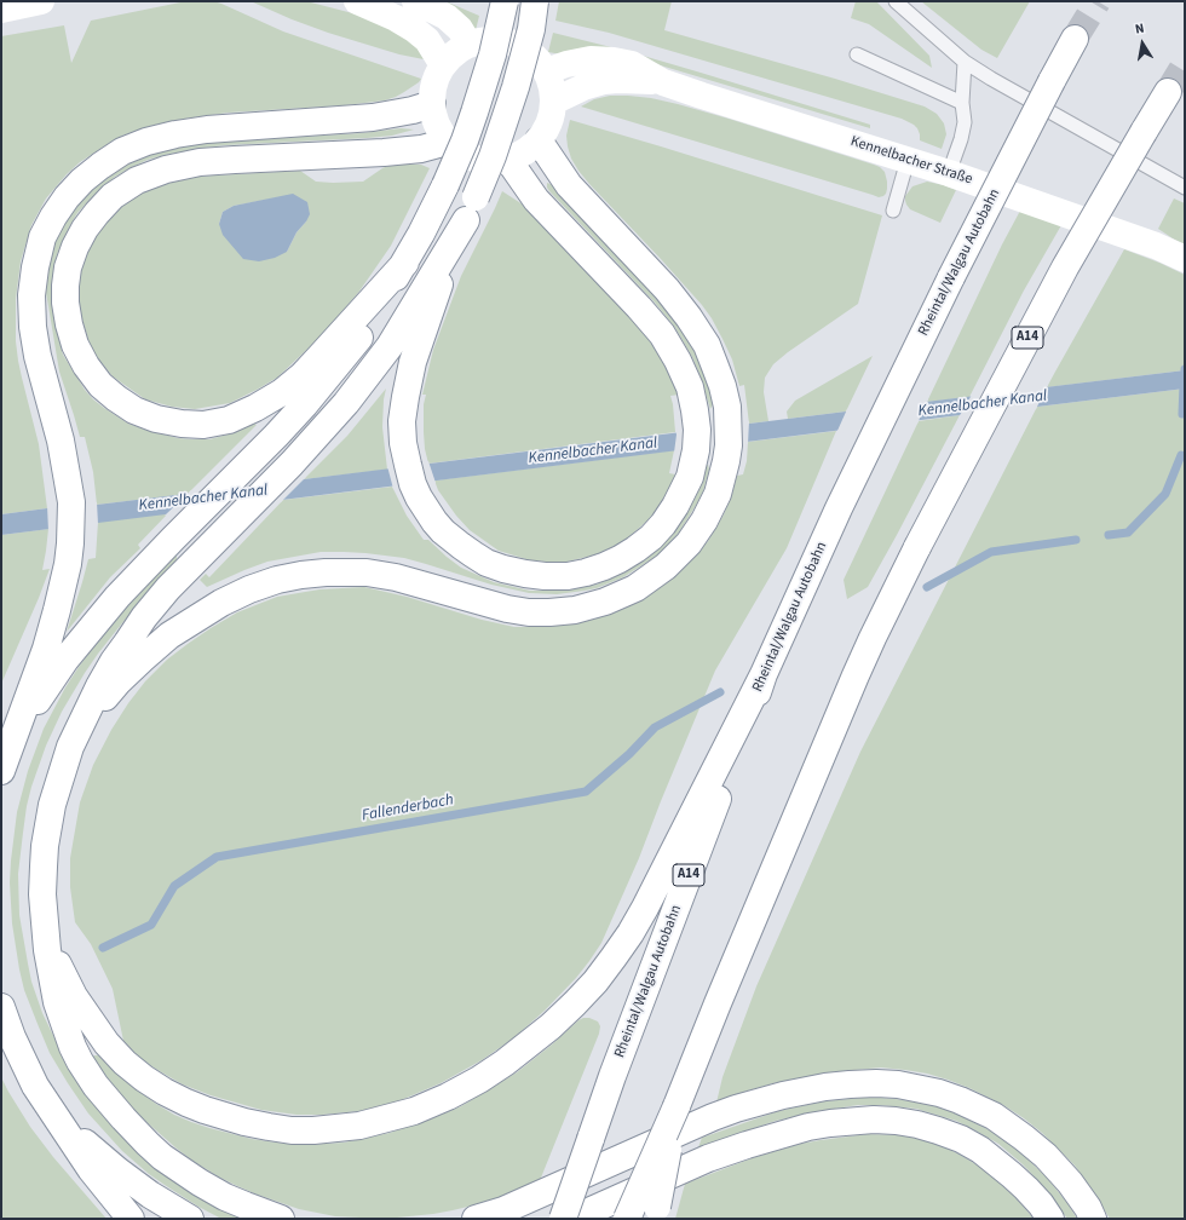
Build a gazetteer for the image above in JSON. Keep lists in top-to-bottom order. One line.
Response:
{"streets":{"main road":["Kennelbacher Straße","Rheintal/Walgau Autobahn","A14"]},"water":["Kennelbacher Kanal","Fallenderbach"],"north":"top"}
